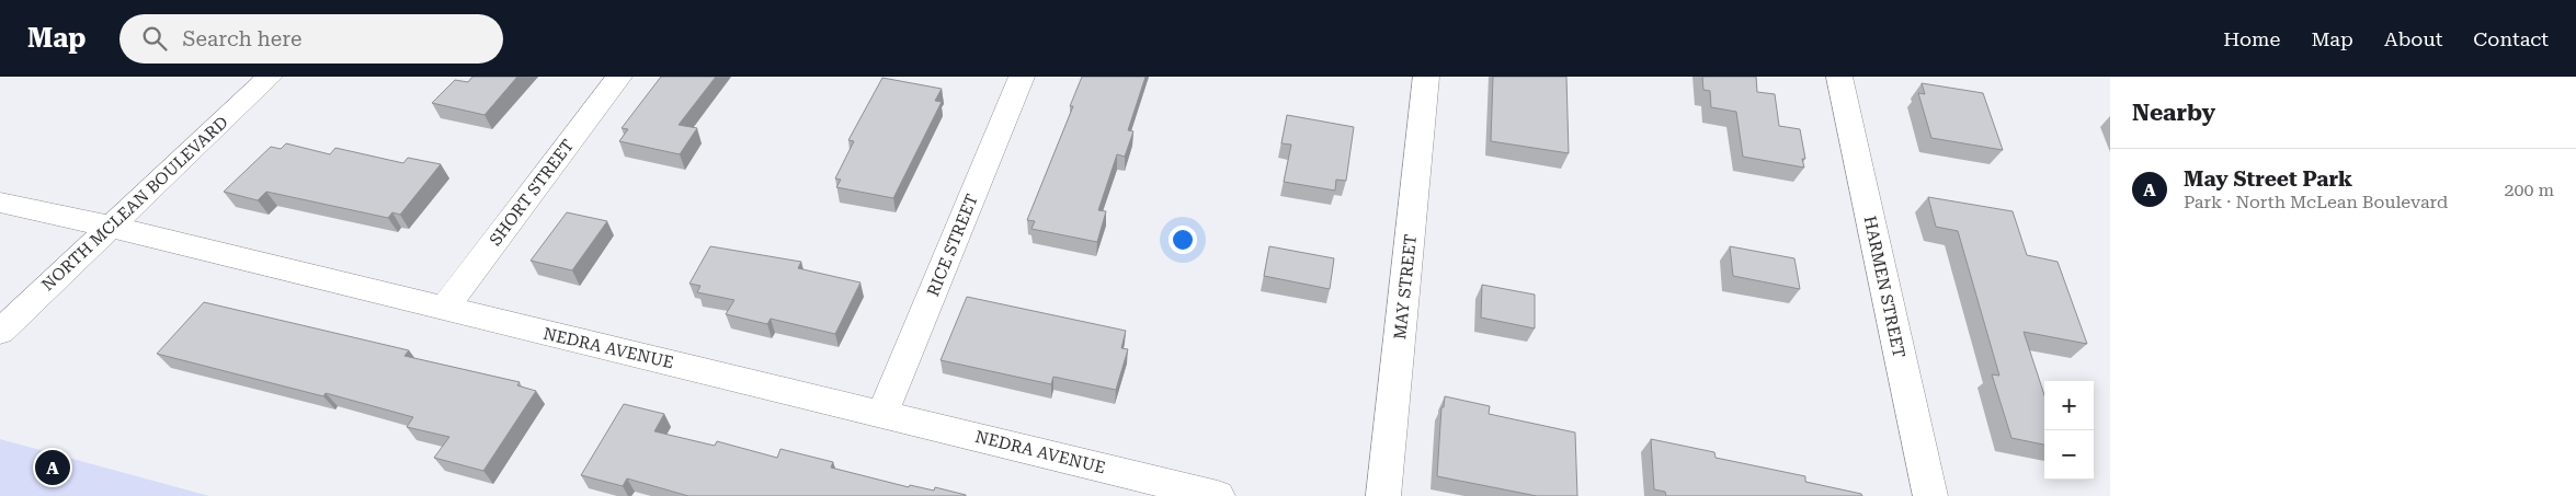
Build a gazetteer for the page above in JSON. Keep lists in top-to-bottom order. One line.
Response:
{"streets":{"street":["SHORT STREET","NORTH MCLEAN BOULEVARD","RICE STREET","MAY STREET","HARMEN STREET","NEDRA AVENUE"]},"crossings":[["SHORT STREET","NEDRA AVENUE"],["NORTH MCLEAN BOULEVARD","NEDRA AVENUE"],["RICE STREET","NEDRA AVENUE"]],"page":{"header":"Map","search":"Search here","nav":["Home","Map","About","Contact"],"heading":"Nearby","list":[{"mark":"A","name":"May Street Park","note":"Park · North McLean Boulevard","value":"200 m"}],"map_buttons":["+","−"],"pins":"A"}}
